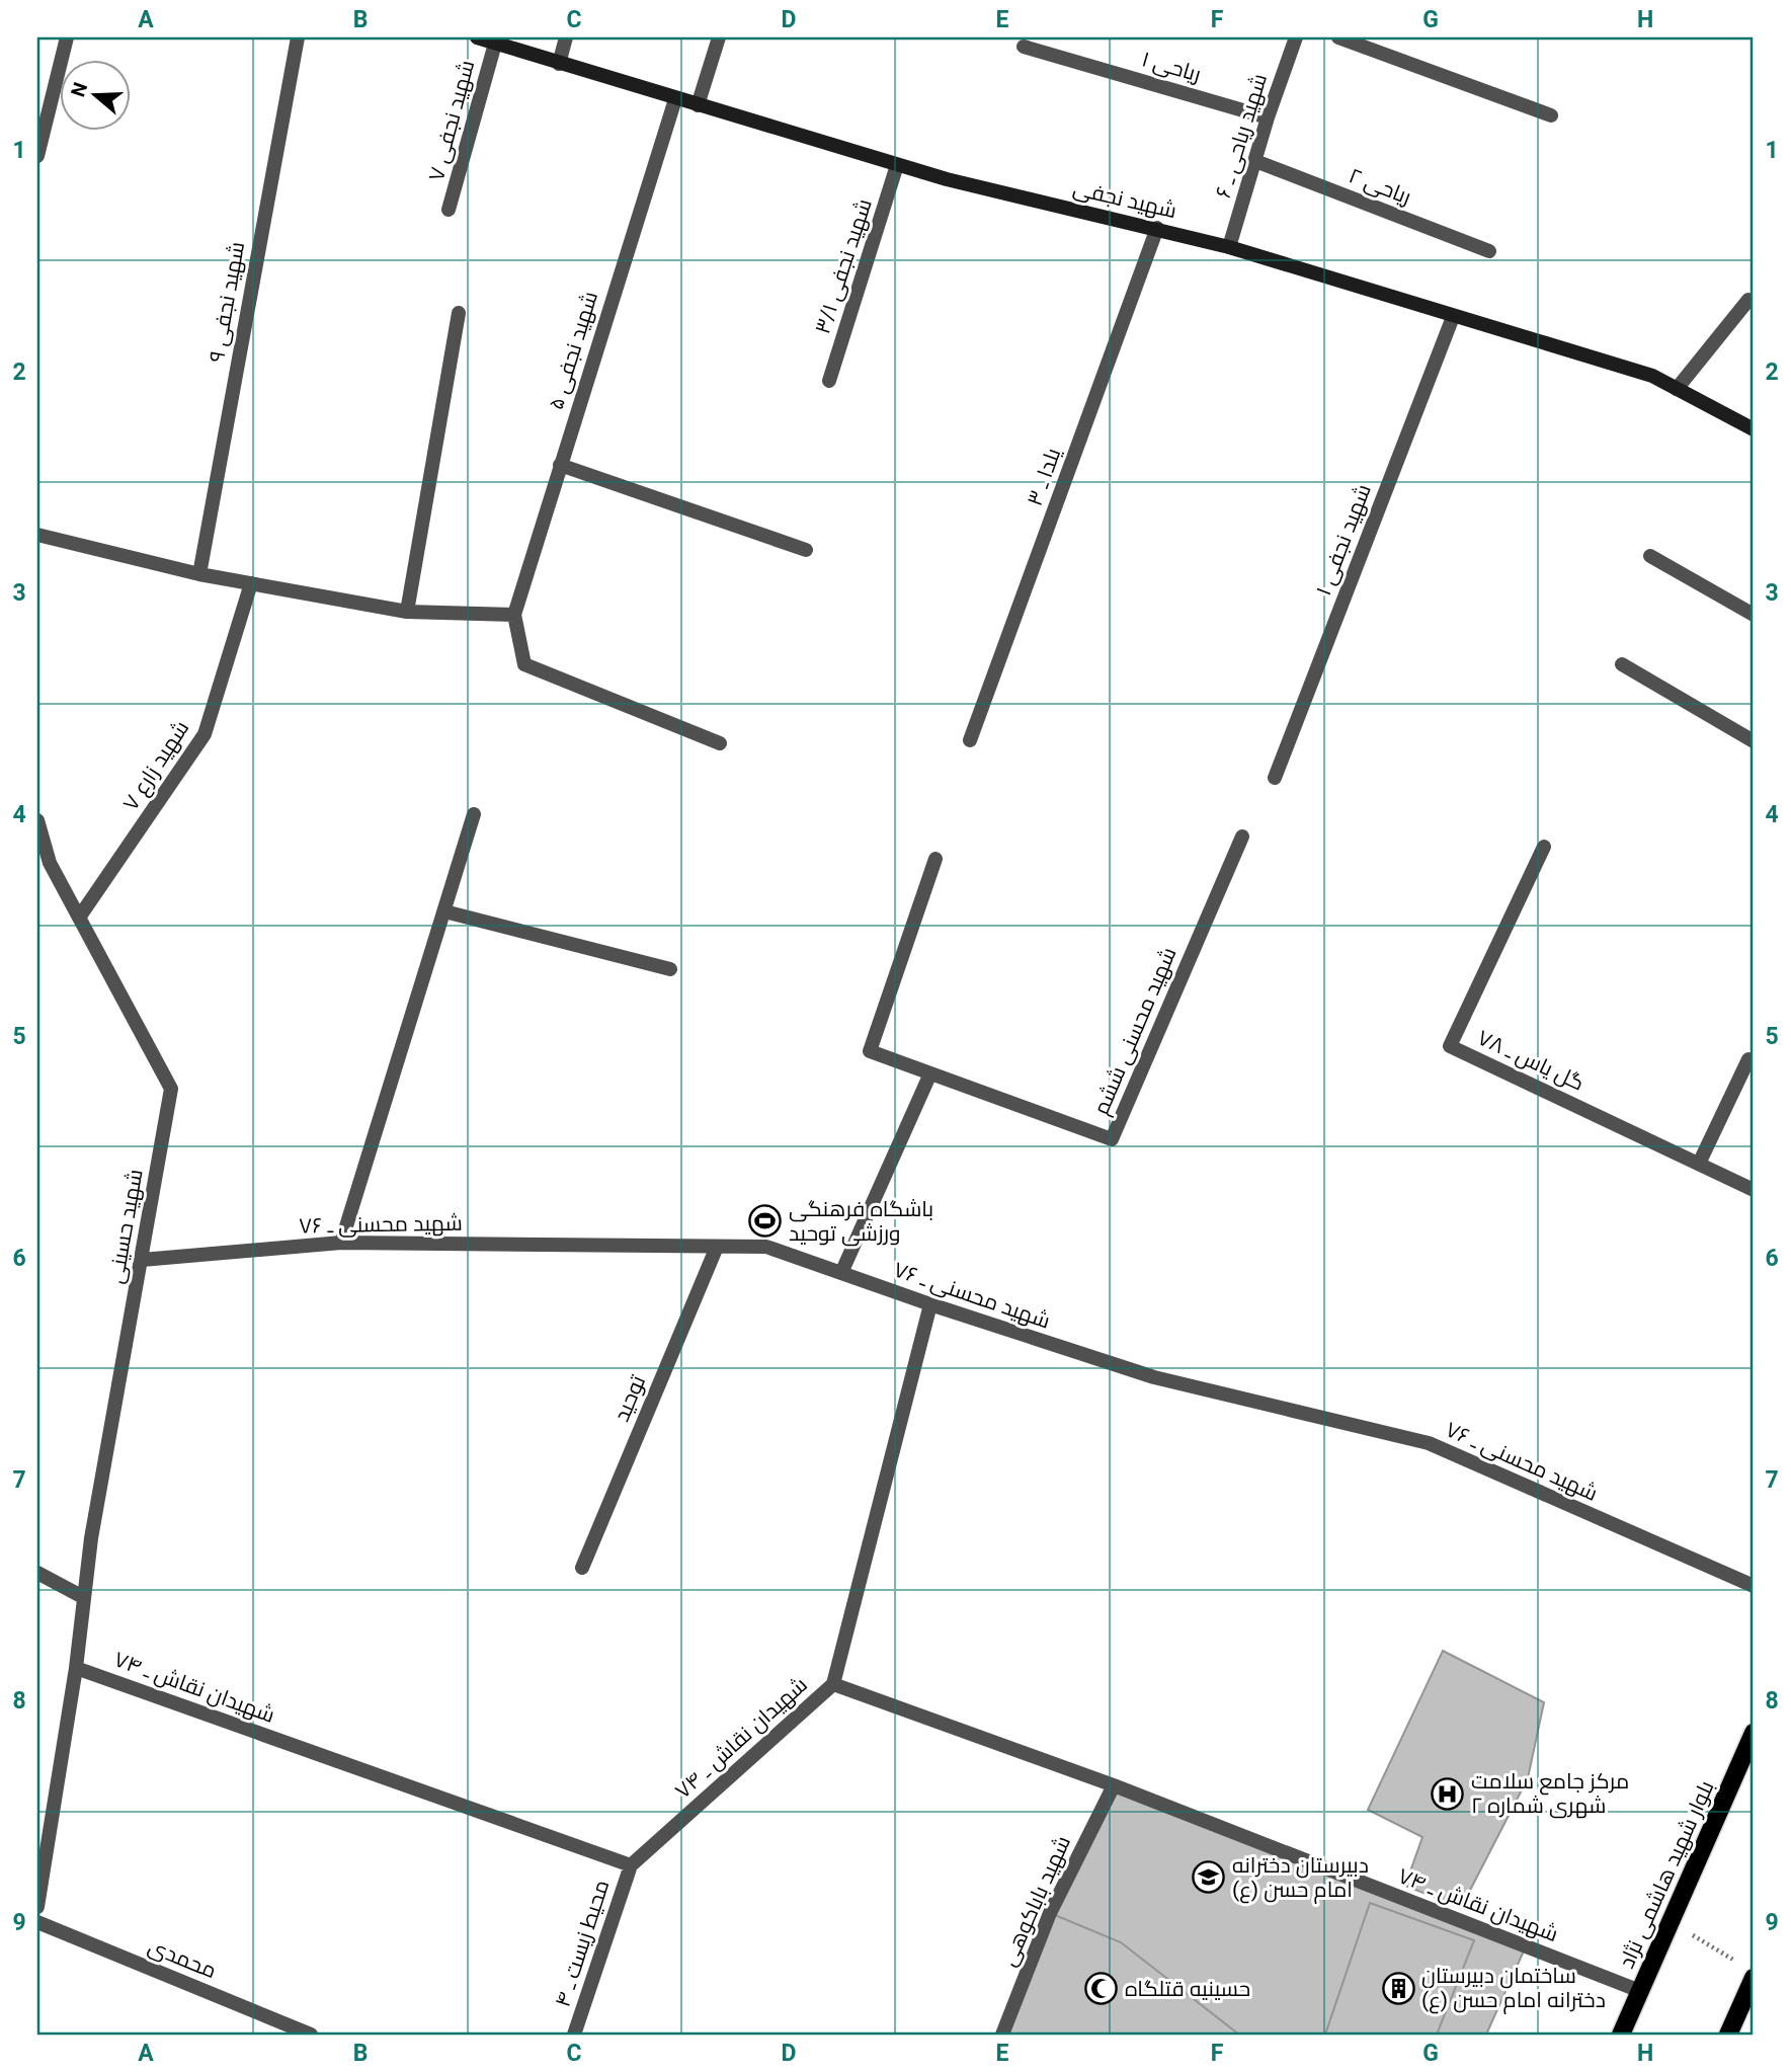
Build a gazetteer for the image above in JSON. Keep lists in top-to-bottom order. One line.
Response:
{"streets":{"main road":["بلوار شهید هاشمی نژاد"],"street":["ریاحی ۱","شهید نجفی ۷","شهید ریاحی ـ ۶","ریاحی ۲","شهید نجفی","شهید نجفی ۳/۱","شهید نجفی ۹","شهید نجفی ۵","یلدا ـ ۳","شهید نجفی ۱","شهید زارع ۷","شهید محسنی ششم","گل یاس ـ ۷۸","شهید محسنی ـ ۷۶","شهید حسینی","توحید","شهیدان نقاش ـ ۷۴","شهید باباکوهی","محیط زیست ـ ۴","محمدی"]},"crossings":[["ریاحی ۱","شهید ریاحی ـ ۶"],["شهید نجفی ۷","شهید نجفی"],["شهید ریاحی ـ ۶","ریاحی ۲"],["شهید ریاحی ـ ۶","شهید نجفی"],["شهید نجفی","شهید نجفی ۳/۱"],["شهید نجفی","شهید نجفی ۵"],["شهید نجفی","یلدا ـ ۳"],["شهید نجفی","شهید نجفی ۱"],["شهید زارع ۷","شهید حسینی"],["شهید محسنی ـ ۷۶","شهید حسینی"],["شهید محسنی ـ ۷۶","توحید"],["شهید حسینی","شهیدان نقاش ـ ۷۴"],["شهیدان نقاش ـ ۷۴","بلوار شهید هاشمی نژاد"],["شهیدان نقاش ـ ۷۴","شهید باباکوهی"],["شهیدان نقاش ـ ۷۴","محیط زیست ـ ۴"]],"places":{"sports":["باشگاه فرهنگی ورزشی توحید"],"hospital":["مرکز جامع سلامت شهری شماره ۲"],"school or university":["دبیرستان دخترانه امام حسن (ع)"],"building":["ساختمان دبیرستان دخترانه امام حسن (ع)"],"mosque":["حسینیه قتلگاه"]},"north":"left","grid":{"columns":["A","B","C","D","E","F","G","H"],"rows":["1","2","3","4","5","6","7","8","9"]}}
